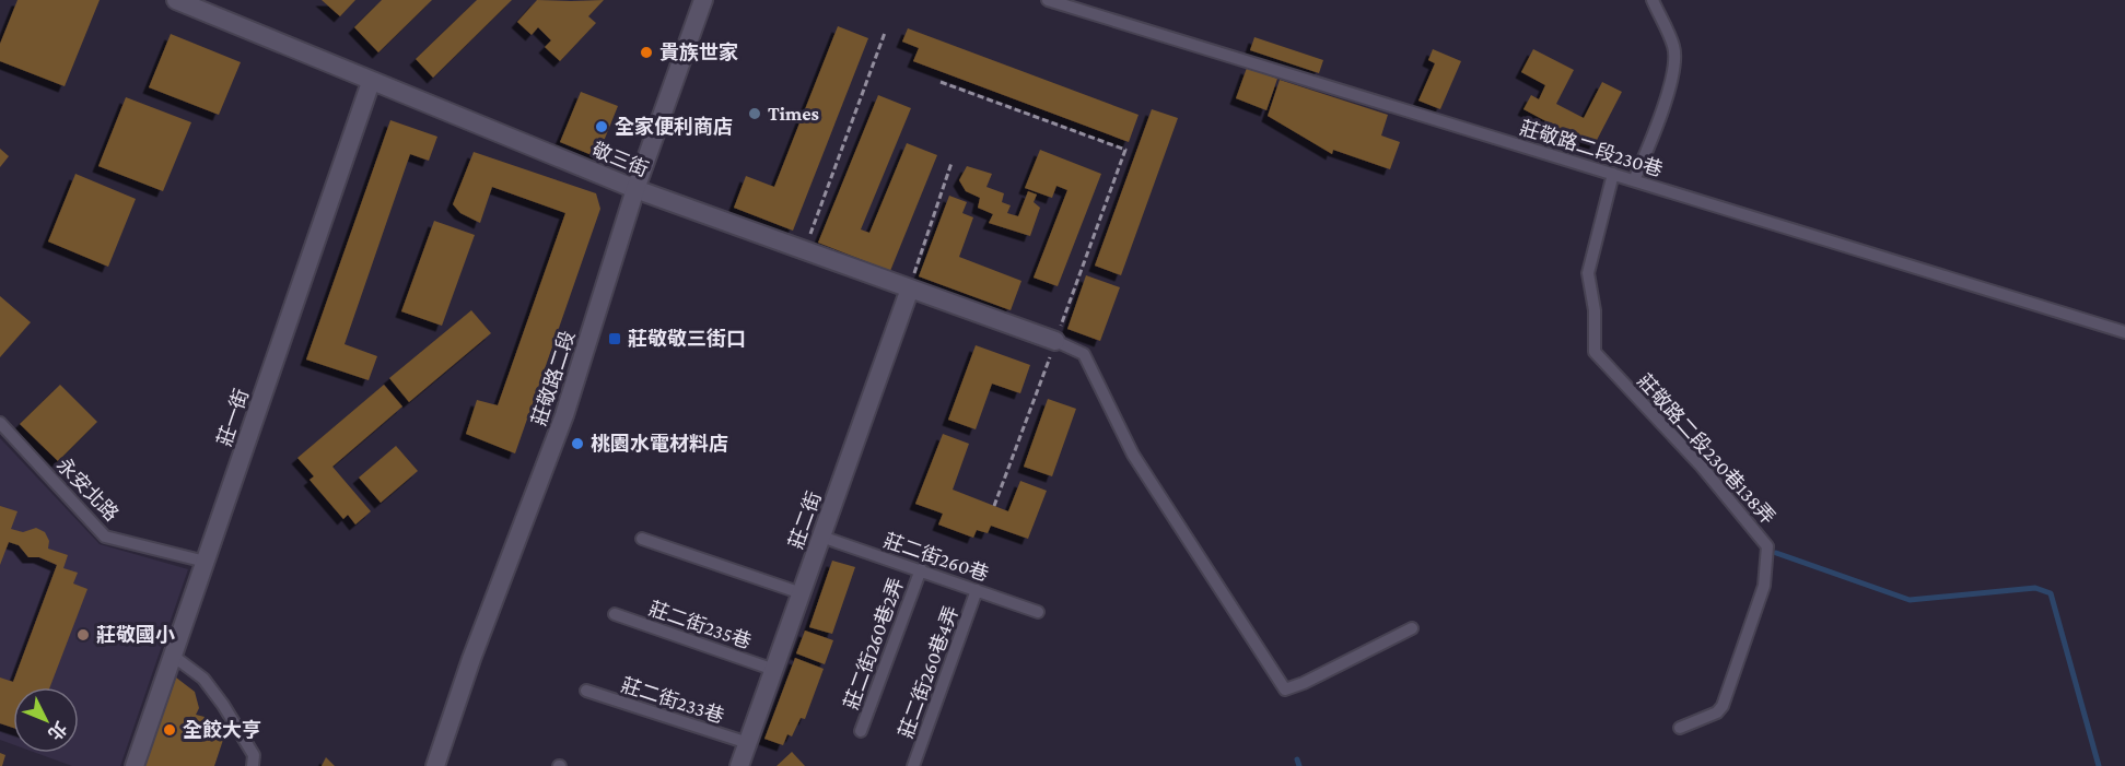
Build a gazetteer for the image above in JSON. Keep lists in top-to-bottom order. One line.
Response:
{"streets":{"street":["敬三街","莊敬路二段","莊一街","莊二街"],"lane":["莊敬路二段230巷","莊敬路二段230巷138弄","永安北路","莊二街260巷","莊二街235巷","莊二街260巷2弄","莊二街260巷4弄","莊二街233巷"]},"crossings":[["莊敬路二段230巷","莊敬路二段230巷138弄"],["敬三街","莊敬路二段"],["敬三街","莊一街"],["敬三街","莊二街"],["莊一街","永安北路"],["莊二街","莊二街260巷"],["莊二街","莊二街235巷"],["莊二街","莊二街233巷"],["莊二街260巷","莊二街260巷2弄"],["莊二街260巷","莊二街260巷4弄"]],"places":{"other":["貴族世家","Times","全家便利商店","桃園水電材料店","莊敬國小","全餃大亨"],"transit":["莊敬敬三街口"]},"north":"bottom right"}
